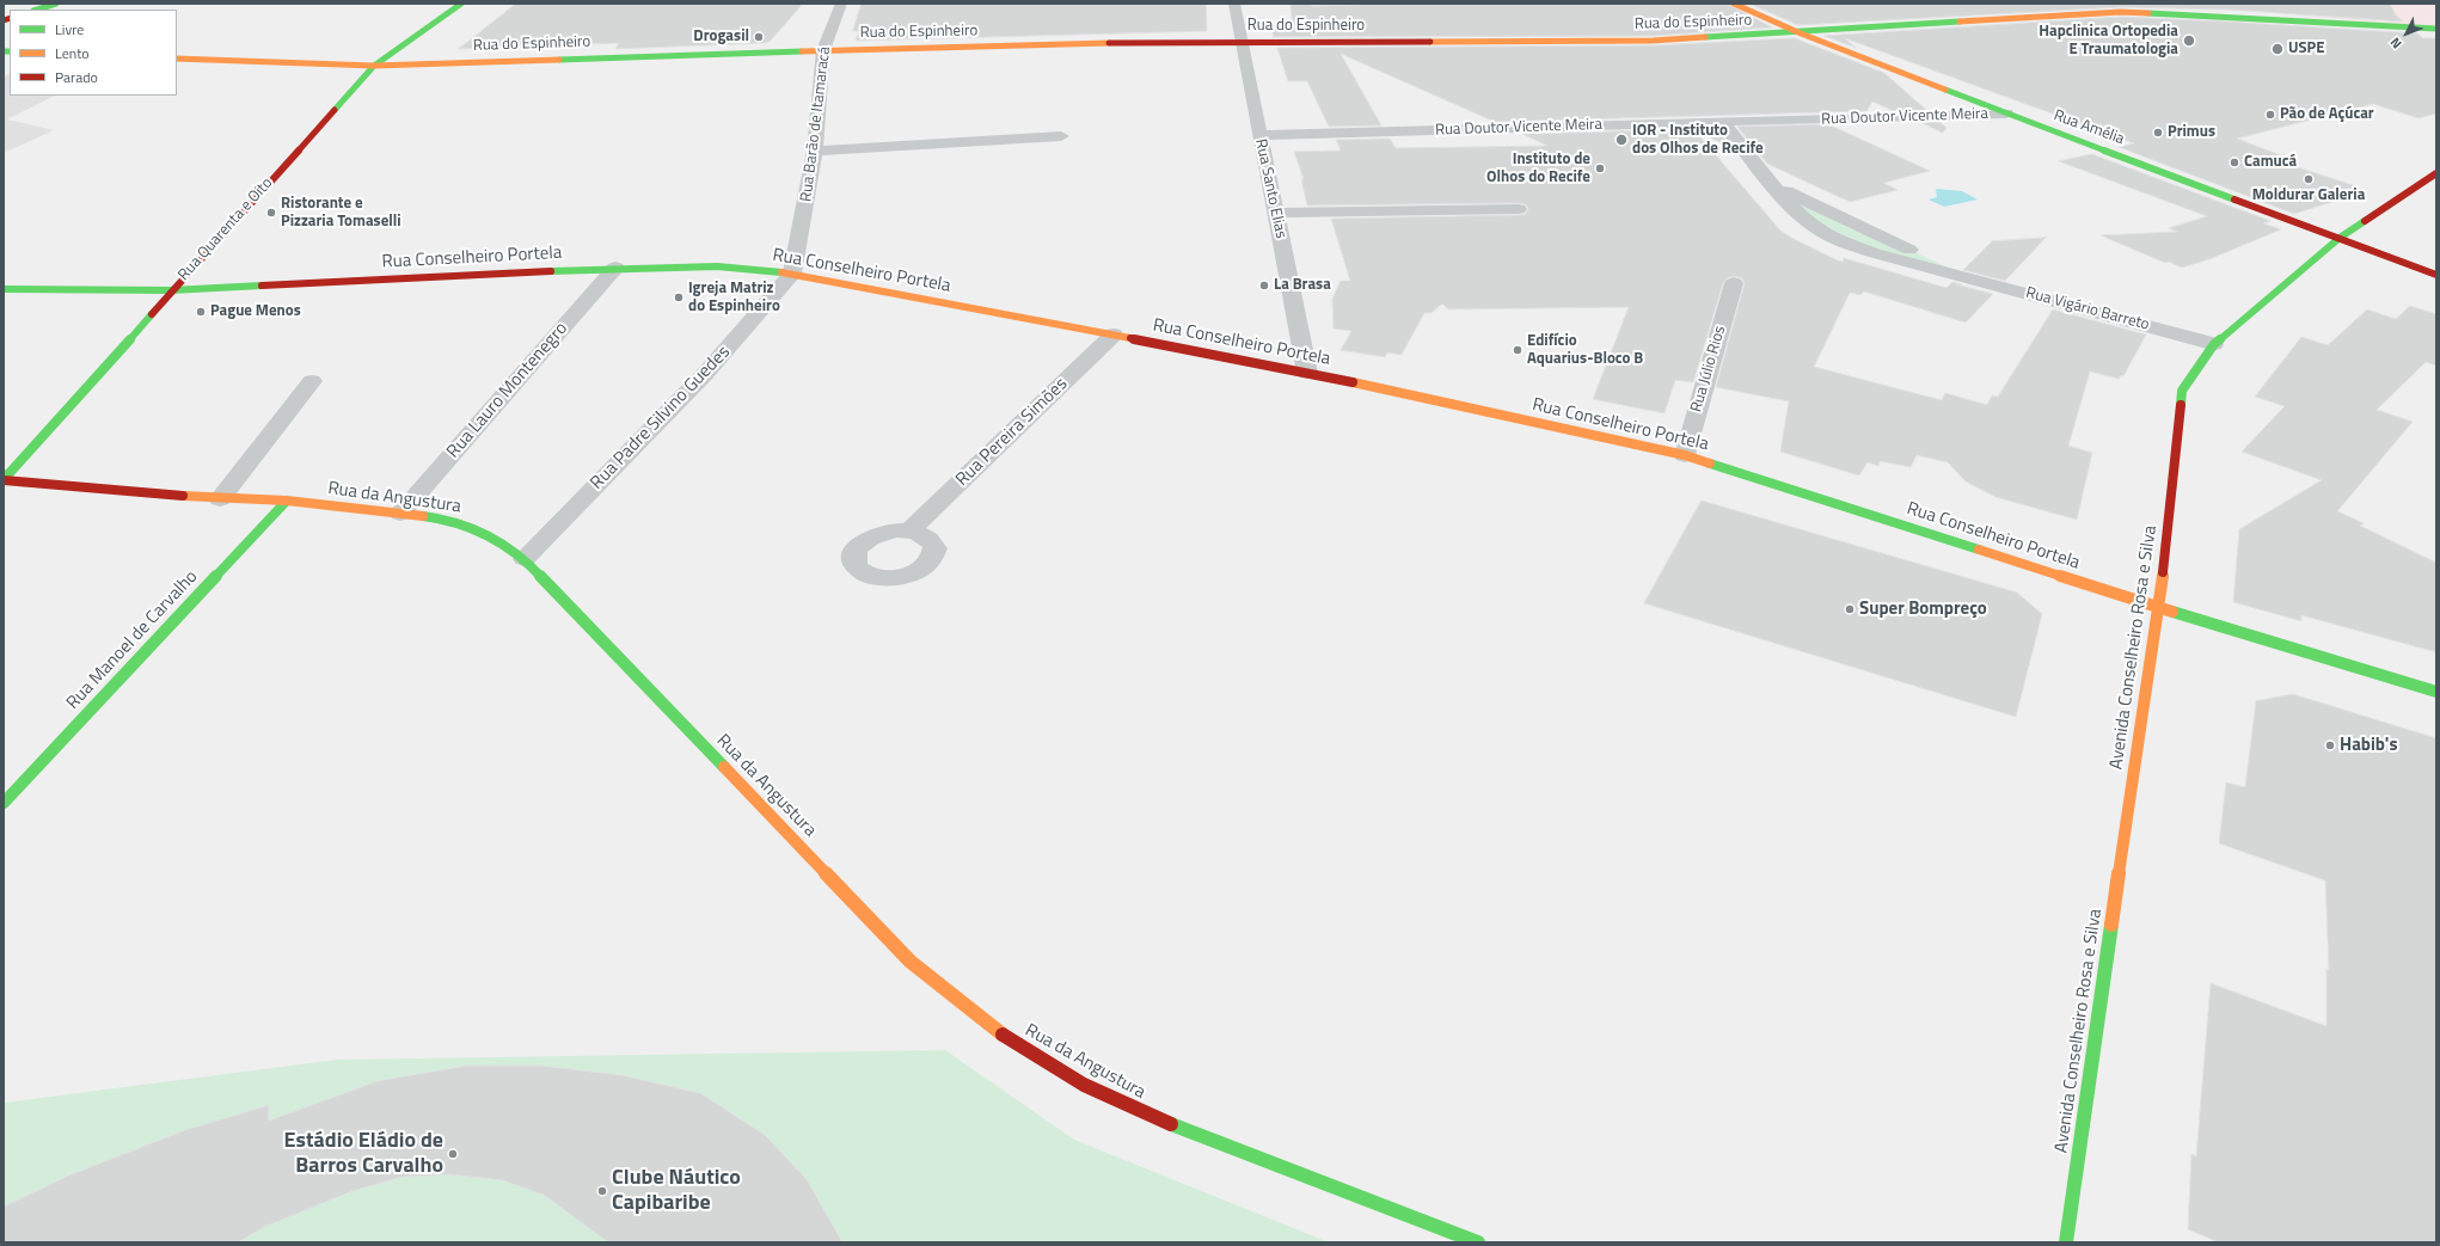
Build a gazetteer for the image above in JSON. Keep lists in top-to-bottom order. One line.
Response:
{"streets":{"main road":["Rua do Espinheiro","Rua Amélia","Rua Quarenta e Oito","Rua Conselheiro Portela","Rua da Angustura","Rua Manoel de Carvalho","Avenida Conselheiro Rosa e Silva"],"street":["Rua Doutor Vicente Meira","Rua Barão de Itamaracá","Rua Santo Elias","Rua Vigário Barreto","Rua Júlio Rios","Rua Lauro Montenegro","Rua Padre Silvino Guedes","Rua Pereira Simões"]},"crossings":[["Rua do Espinheiro","Rua Barão de Itamaracá"],["Rua do Espinheiro","Rua Amélia"],["Rua do Espinheiro","Rua Santo Elias"],["Rua do Espinheiro","Rua Quarenta e Oito"],["Rua Doutor Vicente Meira","Rua Amélia"],["Rua Doutor Vicente Meira","Rua Santo Elias"],["Rua Doutor Vicente Meira","Rua Vigário Barreto"],["Rua Barão de Itamaracá","Rua Conselheiro Portela"],["Rua Barão de Itamaracá","Rua Padre Silvino Guedes"],["Rua Amélia","Avenida Conselheiro Rosa e Silva"],["Rua Santo Elias","Rua Conselheiro Portela"],["Rua Quarenta e Oito","Rua Conselheiro Portela"],["Rua Quarenta e Oito","Rua da Angustura"],["Rua Conselheiro Portela","Rua Júlio Rios"],["Rua Conselheiro Portela","Rua Lauro Montenegro"],["Rua Conselheiro Portela","Rua Padre Silvino Guedes"],["Rua Conselheiro Portela","Rua Pereira Simões"],["Rua Conselheiro Portela","Avenida Conselheiro Rosa e Silva"],["Rua Vigário Barreto","Avenida Conselheiro Rosa e Silva"],["Rua Lauro Montenegro","Rua da Angustura"],["Rua Padre Silvino Guedes","Rua da Angustura"],["Rua da Angustura","Rua Manoel de Carvalho"]],"places":["Drogasil","Hapclinica Ortopedia E Traumatologia","USPE","Pão de Açúcar","Primus","IOR - Instituto dos Olhos de Recife","Camucá","Instituto de Olhos do Recife","Moldurar Galeria","Ristorante e Pizzaria Tomaselli","La Brasa","Igreja Matriz do Espinheiro","Pague Menos","Edifício Aquarius-Bloco B","Super Bompreço","Habib's","Estádio Eládio de Barros Carvalho","Clube Náutico Capibaribe"],"legend":["Livre","Lento","Parado"],"north":"bottom left"}
